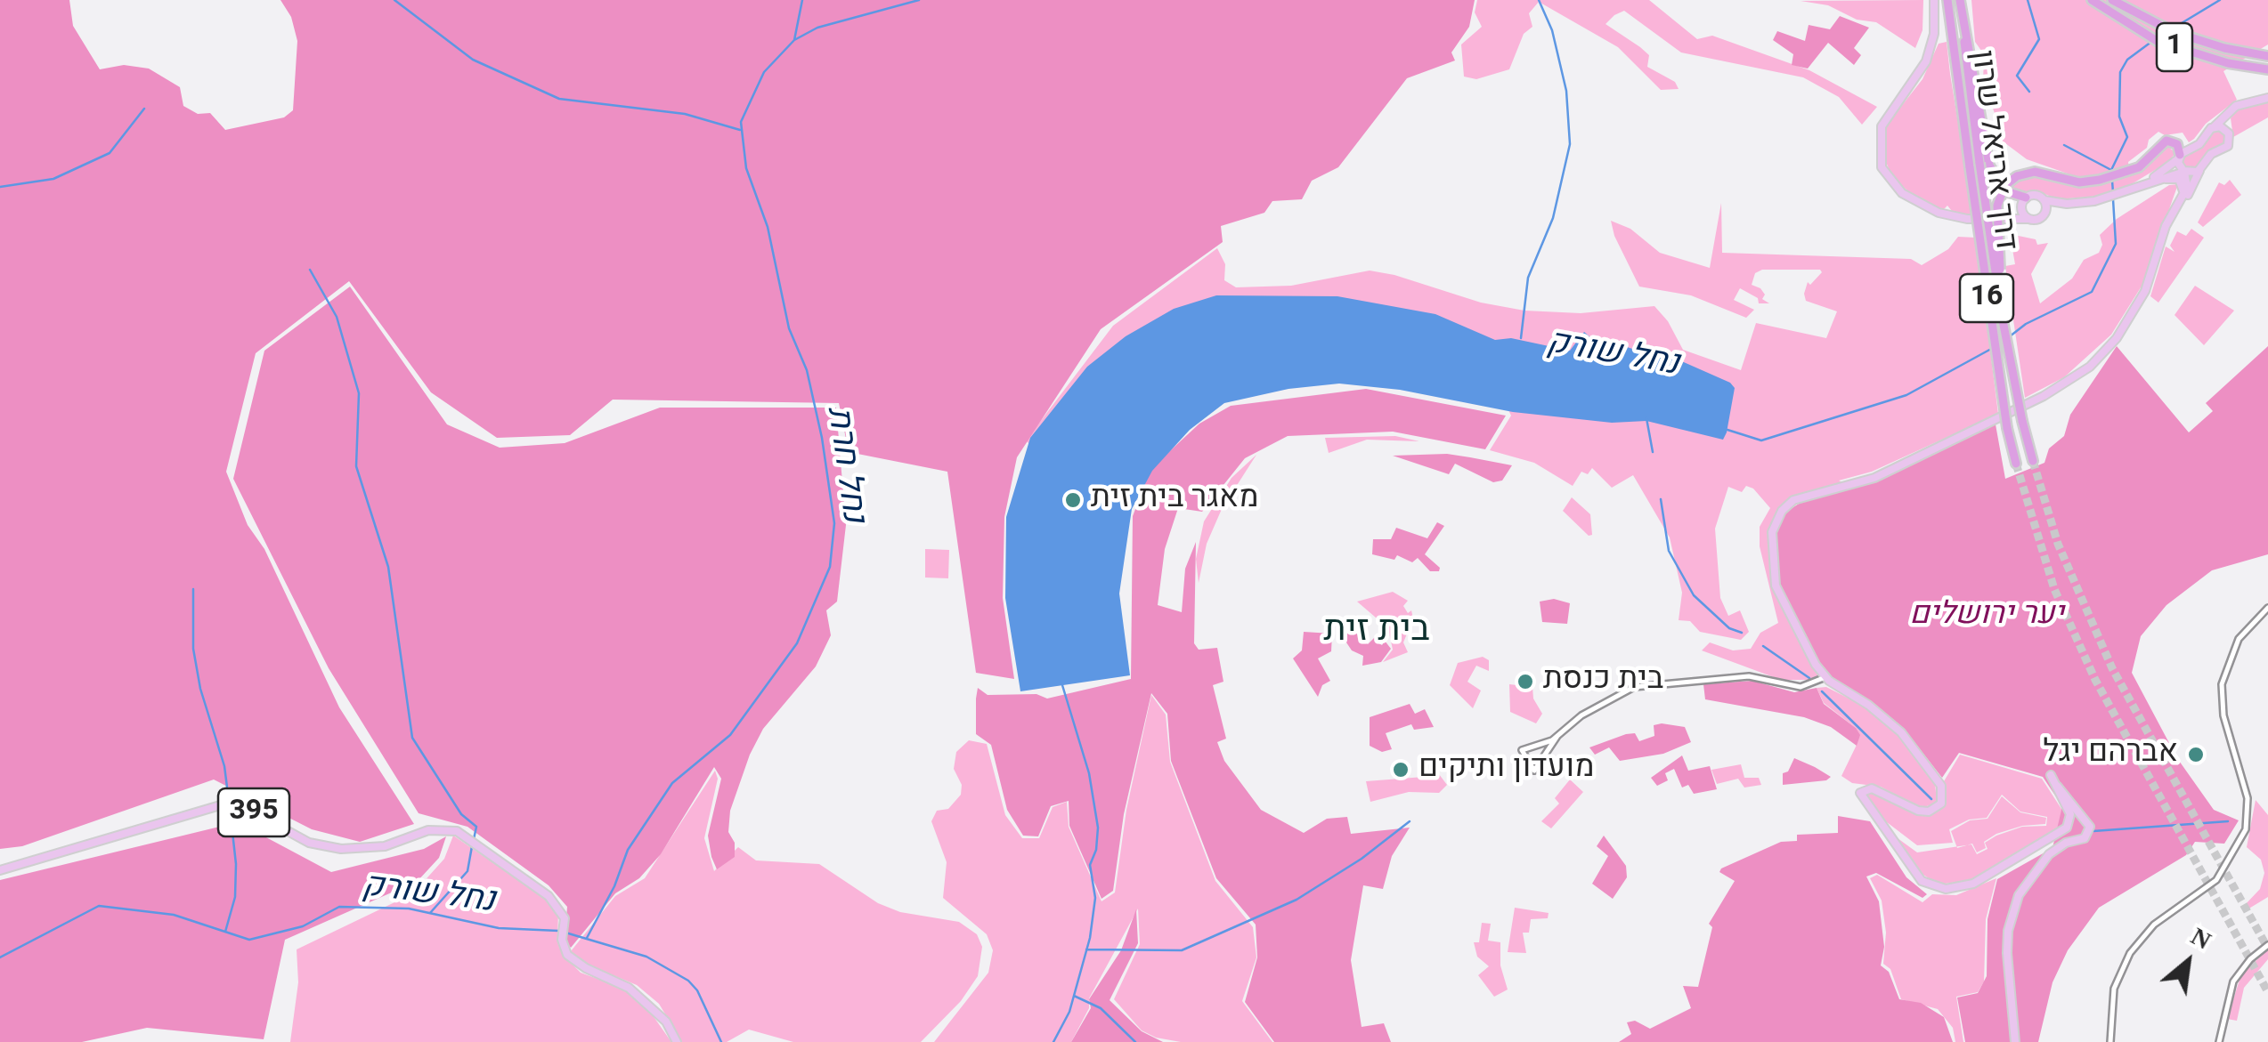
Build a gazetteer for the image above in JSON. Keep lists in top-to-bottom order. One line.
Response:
{"streets":{"highway":["1","דרך אריאל שרון","16"],"main road":["395"]},"districts":["בית זית"],"water":["נחל שורק","נחל חרת"],"parks":["יער ירושלים"],"places":["מאגר בית זית","בית כנסת","אברהם יגל","מועדון ותיקים"],"north":"top right"}
